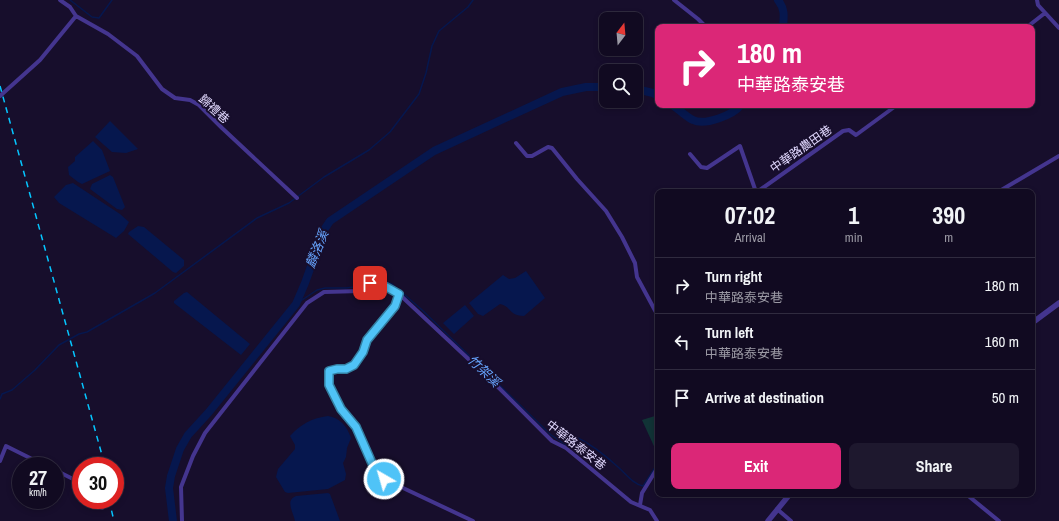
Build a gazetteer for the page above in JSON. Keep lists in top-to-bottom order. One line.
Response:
{"streets":{"street":["歸禮巷","中華路農田巷","中華路泰安巷"]},"water":["麟洛溪","竹架溪"],"north":"top","page":{"turn":["180 m","中華路泰安巷"],"eta":["07:02","Arrival","1","min","390","m"],"list":[{"name":"Turn right","note":"中華路泰安巷","value":"180 m"},{"name":"Turn left","note":"中華路泰安巷","value":"160 m"},{"name":"Arrive at destination","value":"50 m"}],"buttons":["Exit","Share"],"speed":"27 km/h","limit":"30"}}
